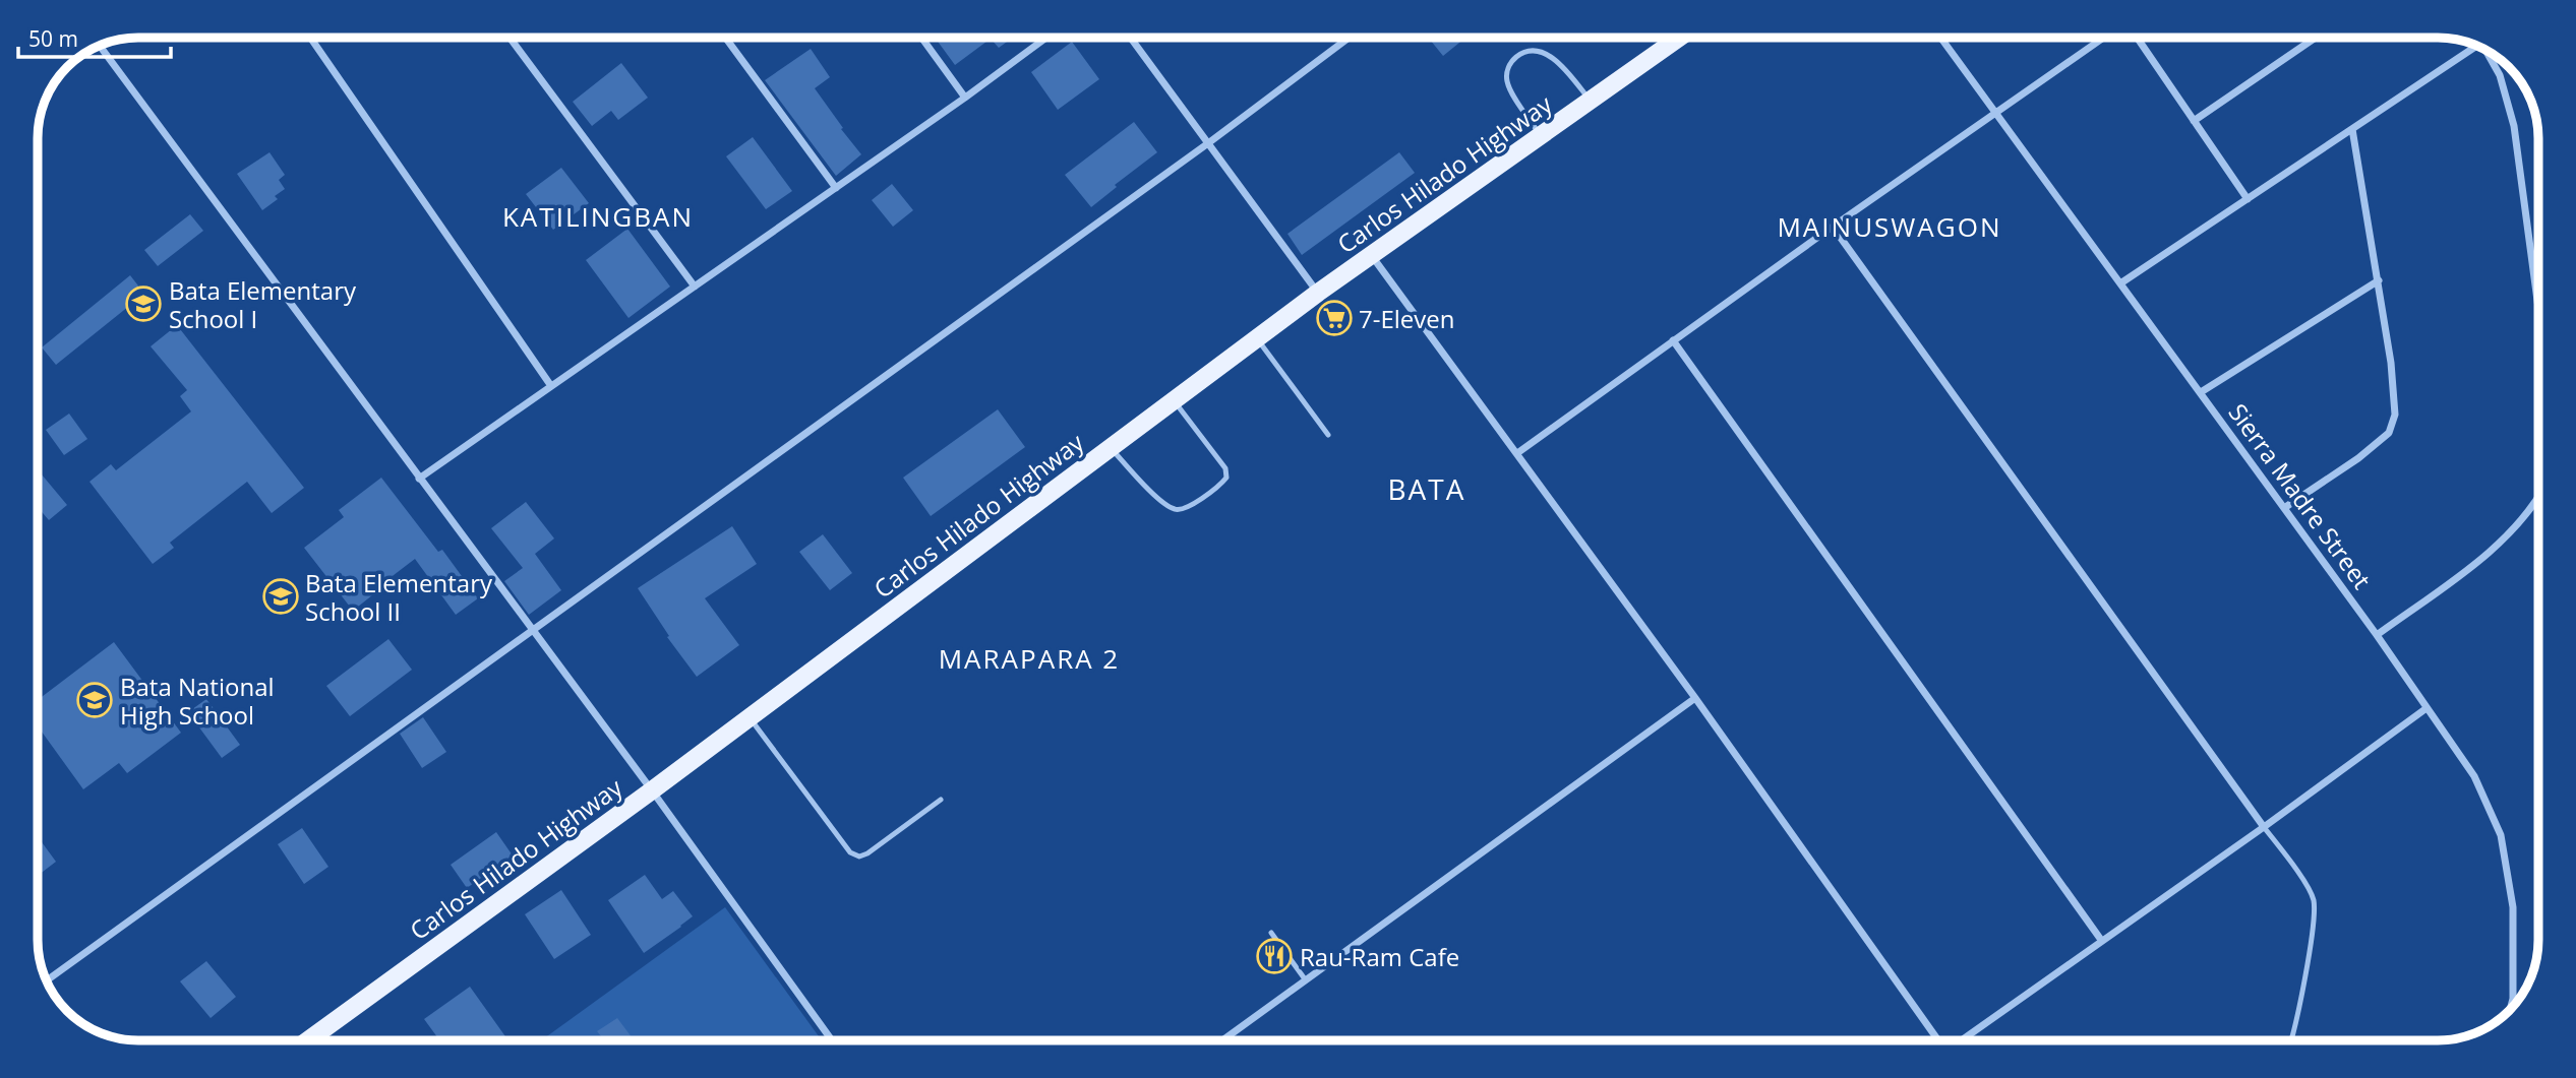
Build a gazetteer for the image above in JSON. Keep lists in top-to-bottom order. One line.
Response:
{"streets":{"main road":["Carlos Hilado Highway"],"street":["Sierra Madre Street"]},"districts":["KATILINGBAN","MAINUSWAGON","BATA","MARAPARA 2"],"places":{"school or university":["Bata Elementary School I","Bata Elementary School II","Bata National High School"],"supermarket":["7-Eleven"],"restaurant":["Rau-Ram Cafe"]},"scale_bar":"50 m"}
